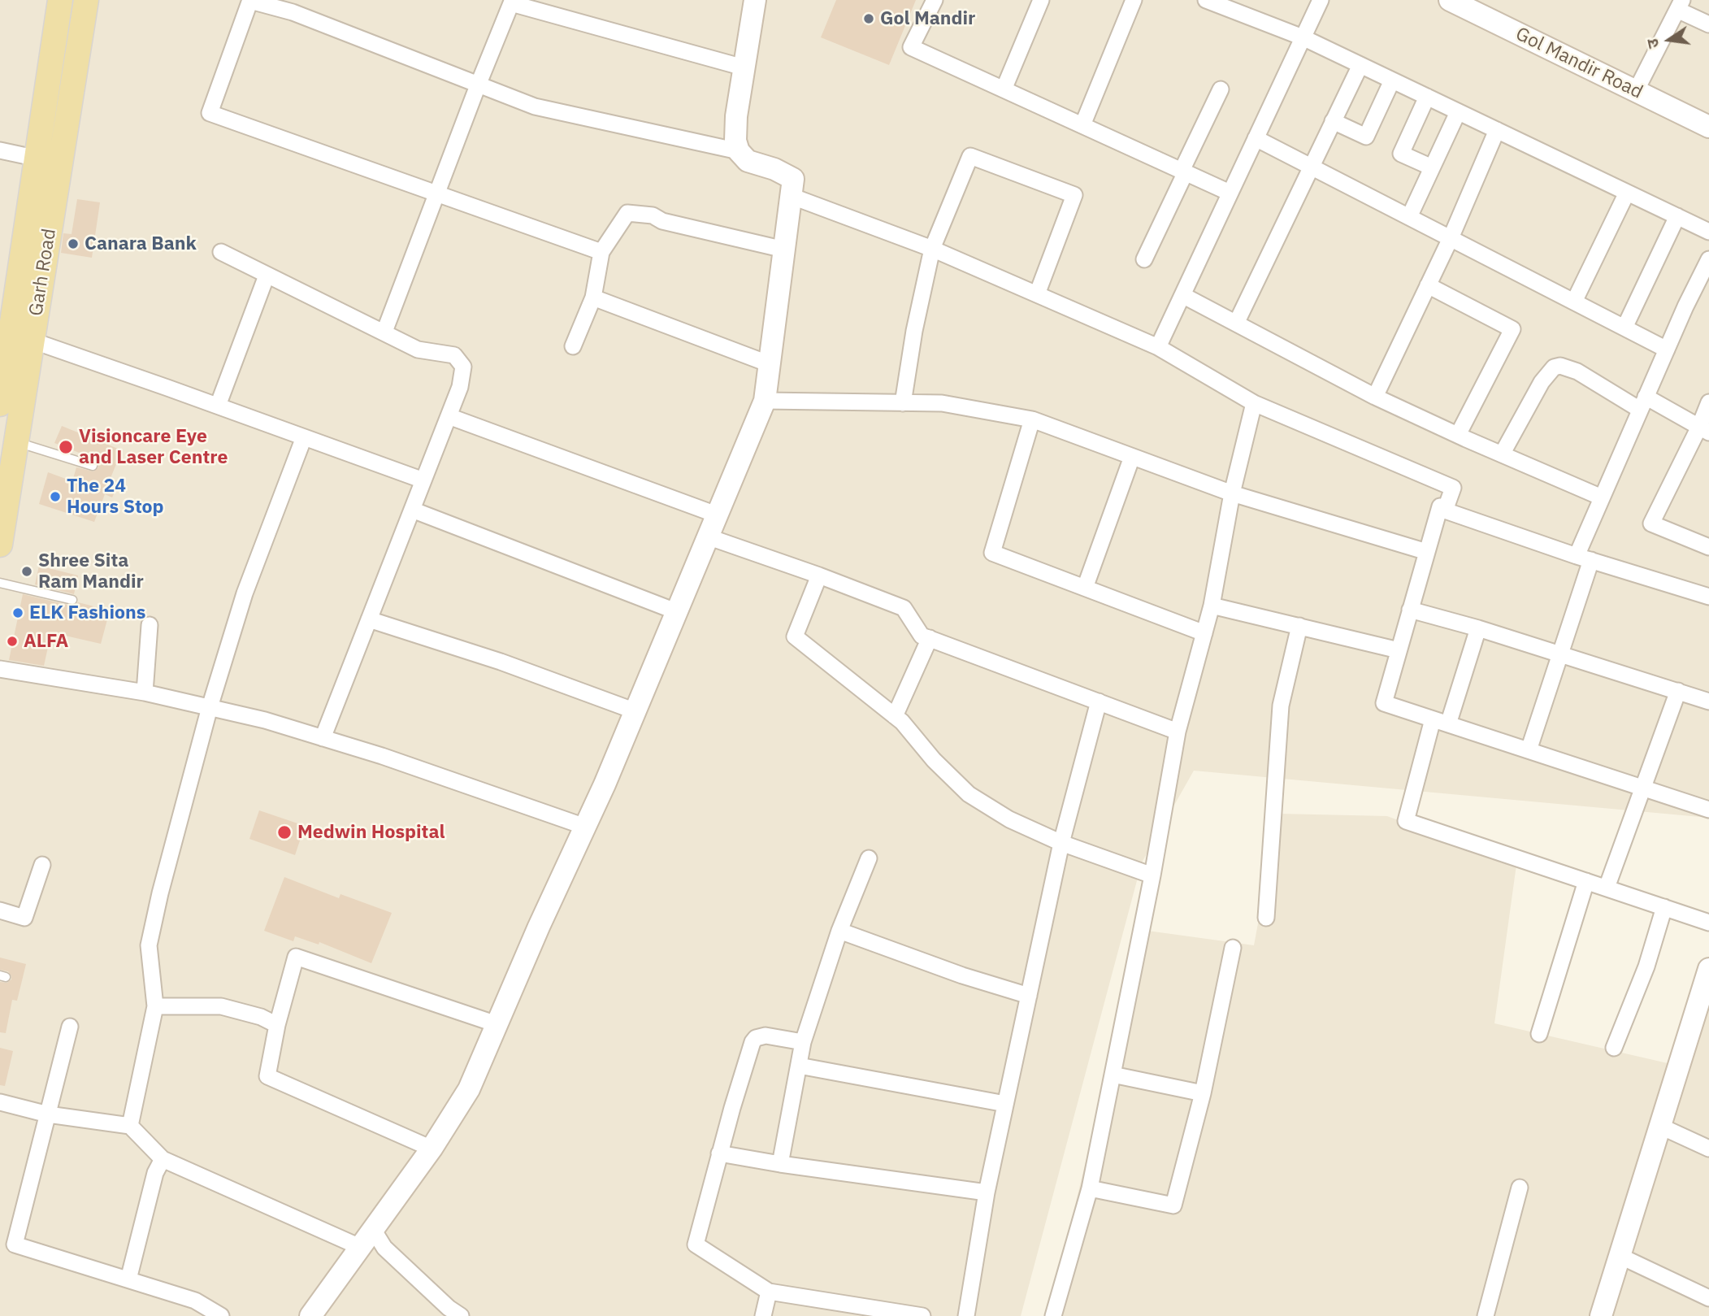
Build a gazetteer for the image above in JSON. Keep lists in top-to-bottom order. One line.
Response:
{"streets":{"main road":["Garh Road"],"street":["Gol Mandir Road"]},"places":["Gol Mandir","Canara Bank","Visioncare Eye and Laser Centre","The 24 Hours Stop","Shree Sita Ram Mandir","ELK Fashions","ALFA","Medwin Hospital"],"north":"left"}
